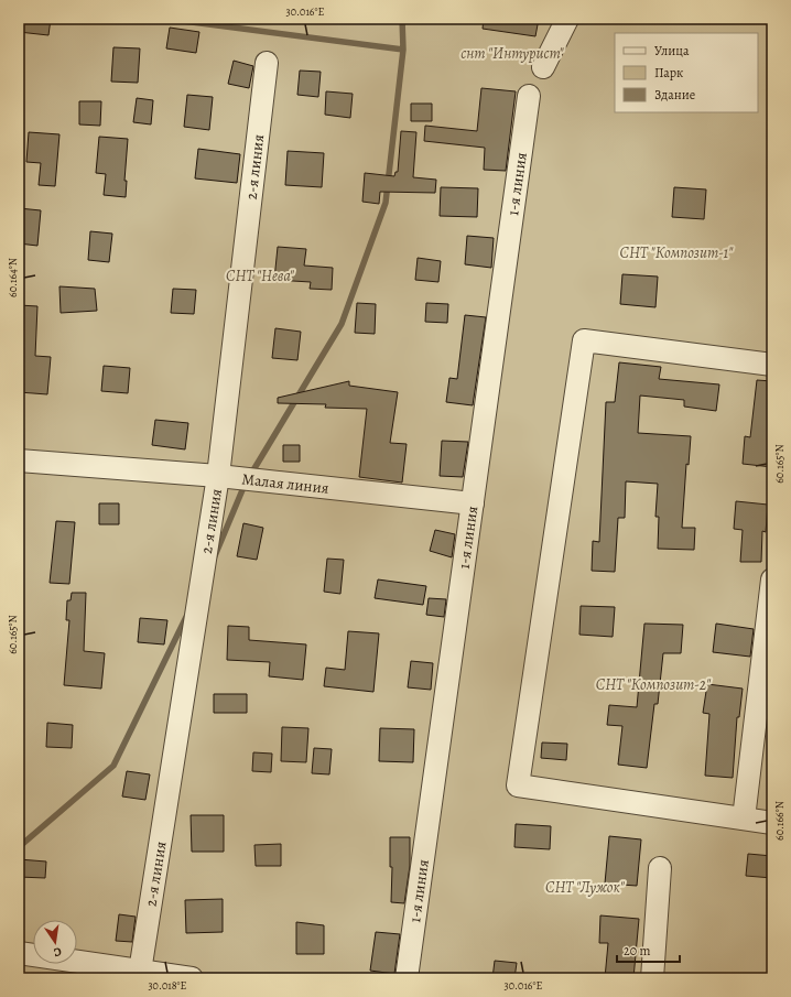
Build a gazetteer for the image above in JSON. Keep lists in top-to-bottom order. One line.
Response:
{"streets":{"street":["2-я линия","1-я линия","Малая линия"]},"crossings":[["2-я линия","Малая линия"],["1-я линия","Малая линия"]],"parks":["снт \"Интурист\"","СНТ \"Композит-1\"","СНТ \"Нева\"","СНТ \"Композит-2\"","СНТ \"Лужок\""],"legend":["Улица","Парк","Здание"],"scale_bar":"20 m","north":"bottom","coordinates":["30.016°E","60.164°N","60.165°N","60.166°N","30.018°E"]}
